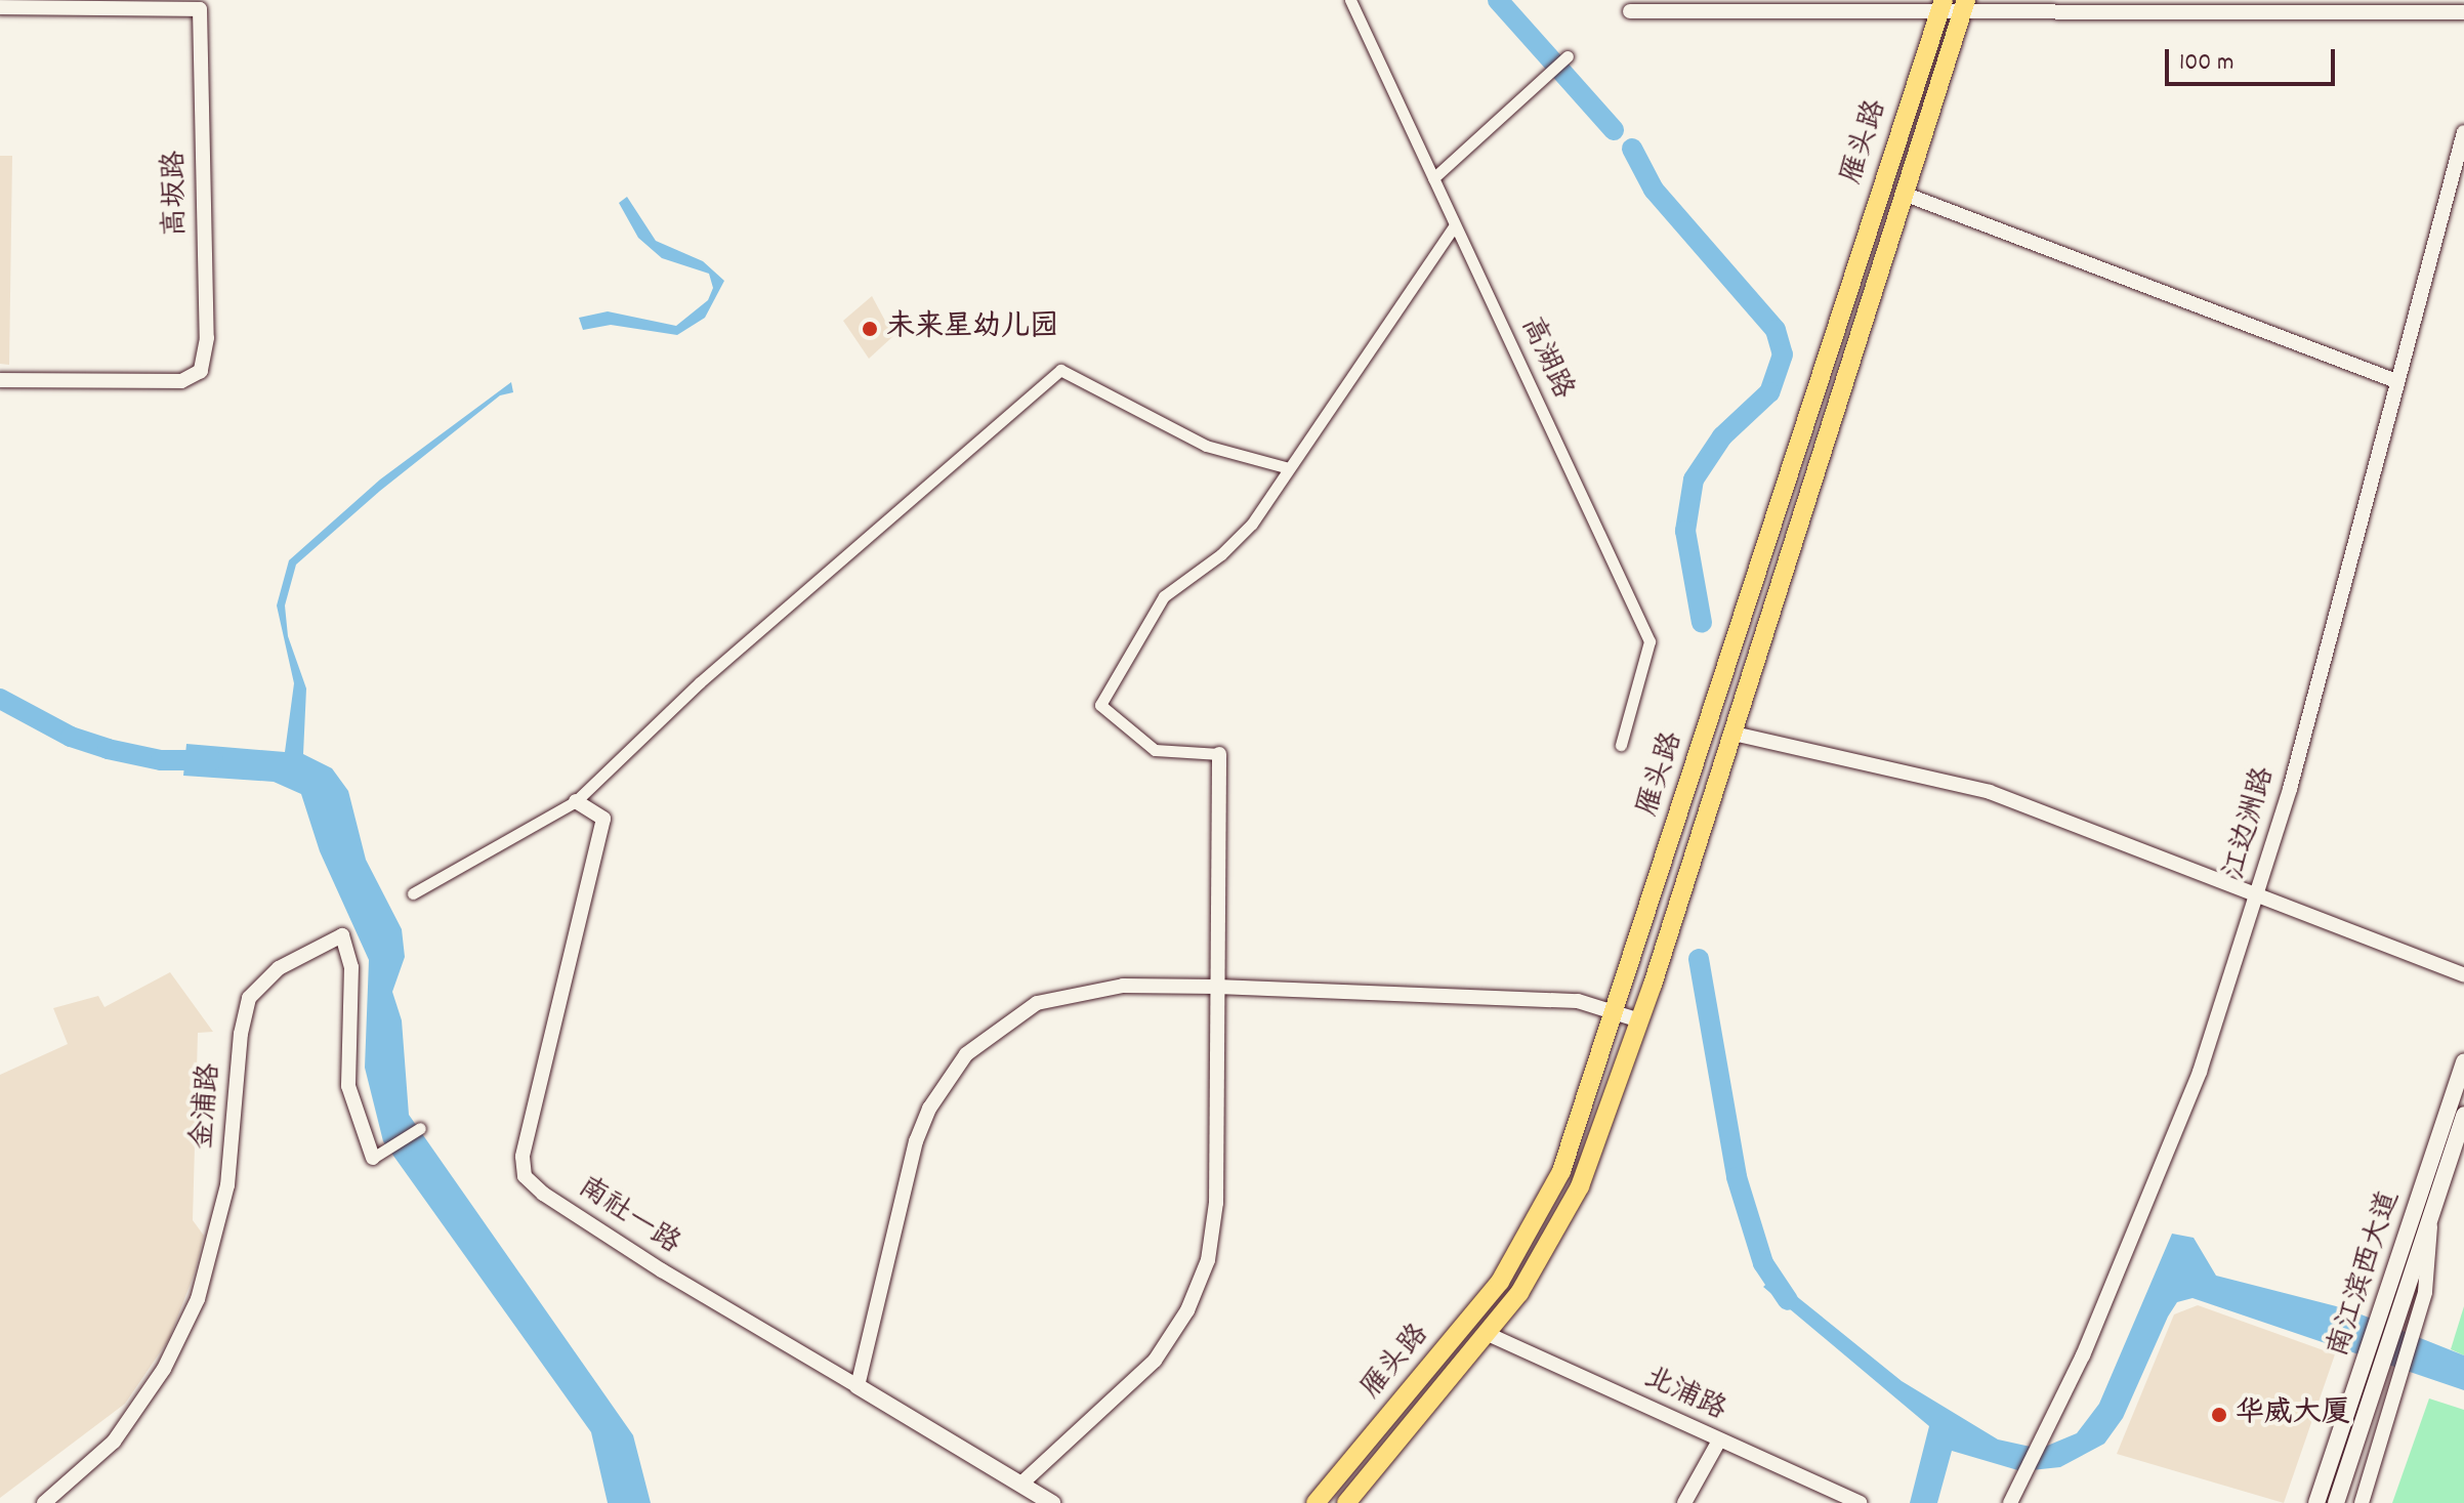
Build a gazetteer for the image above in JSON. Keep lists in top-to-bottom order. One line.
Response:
{"streets":{"main road":["雁头路","南社一路","南江滨西大道"],"street":["高坂路","高湖路","江边洲路","金浦路","北浦路"]},"crossings":[["雁头路","北浦路"]],"places":["未来星幼儿园","华威大厦"],"scale_bar":"100 m"}
